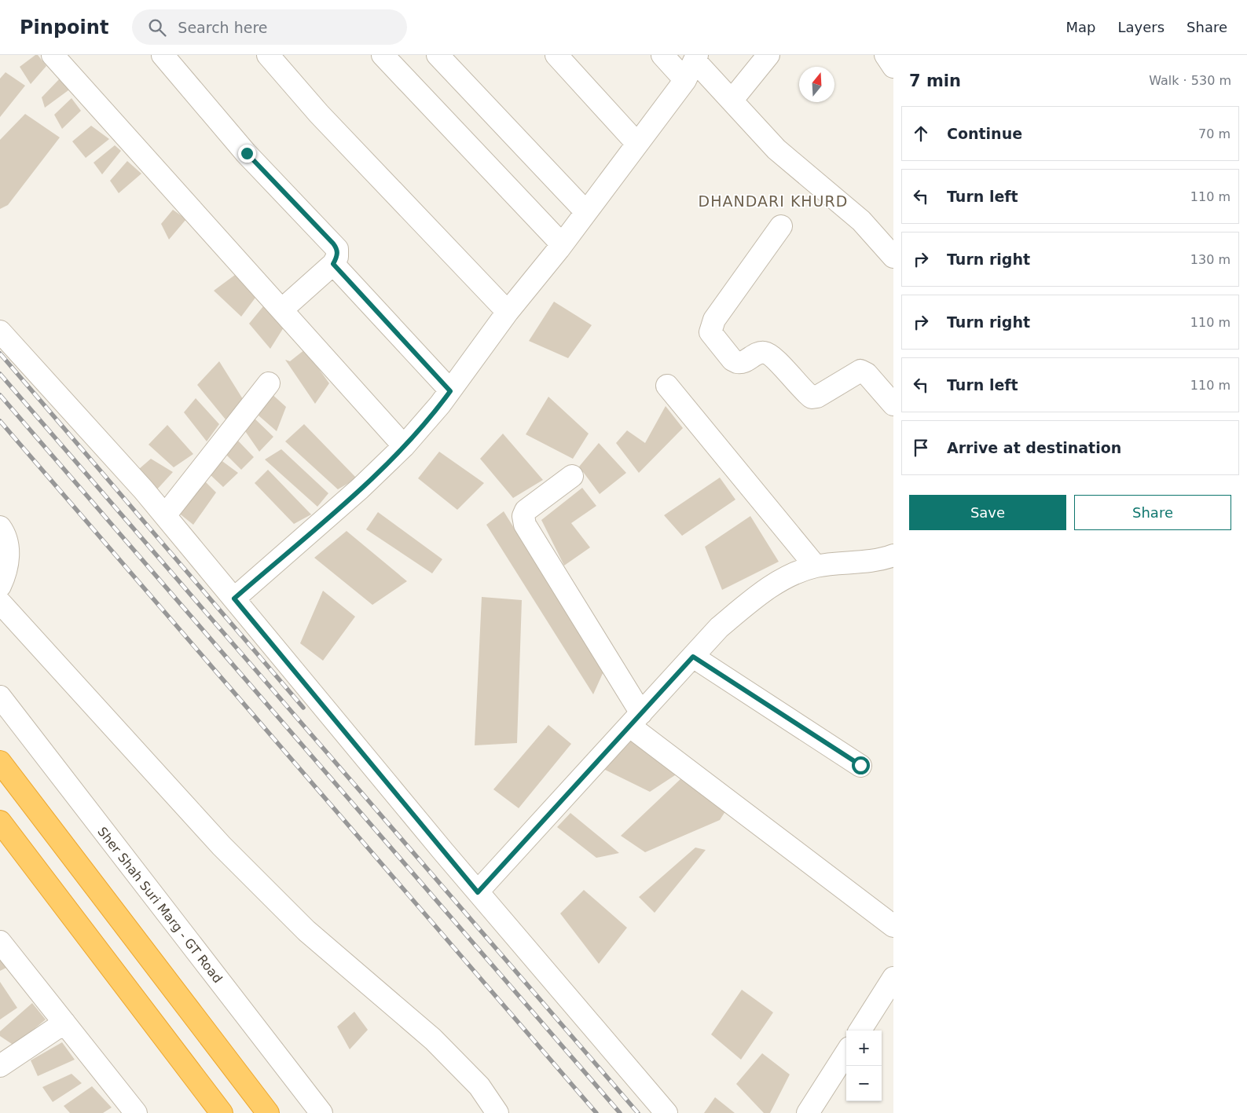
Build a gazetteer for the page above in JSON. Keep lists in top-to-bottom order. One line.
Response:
{"streets":{"street":["Sher Shah Suri Marg - GT Road"]},"districts":["DHANDARI KHURD"],"north":"top","page":{"header":"Pinpoint","search":"Search here","nav":["Map","Layers","Share"],"heading":["7 min","Walk · 530 m"],"list":[["Continue","70 m"],["Turn left","110 m"],["Turn right","130 m"],["Turn right","110 m"],["Turn left","110 m"],"Arrive at destination"],"buttons":["Save","Share"],"map_buttons":["+","−"]}}
